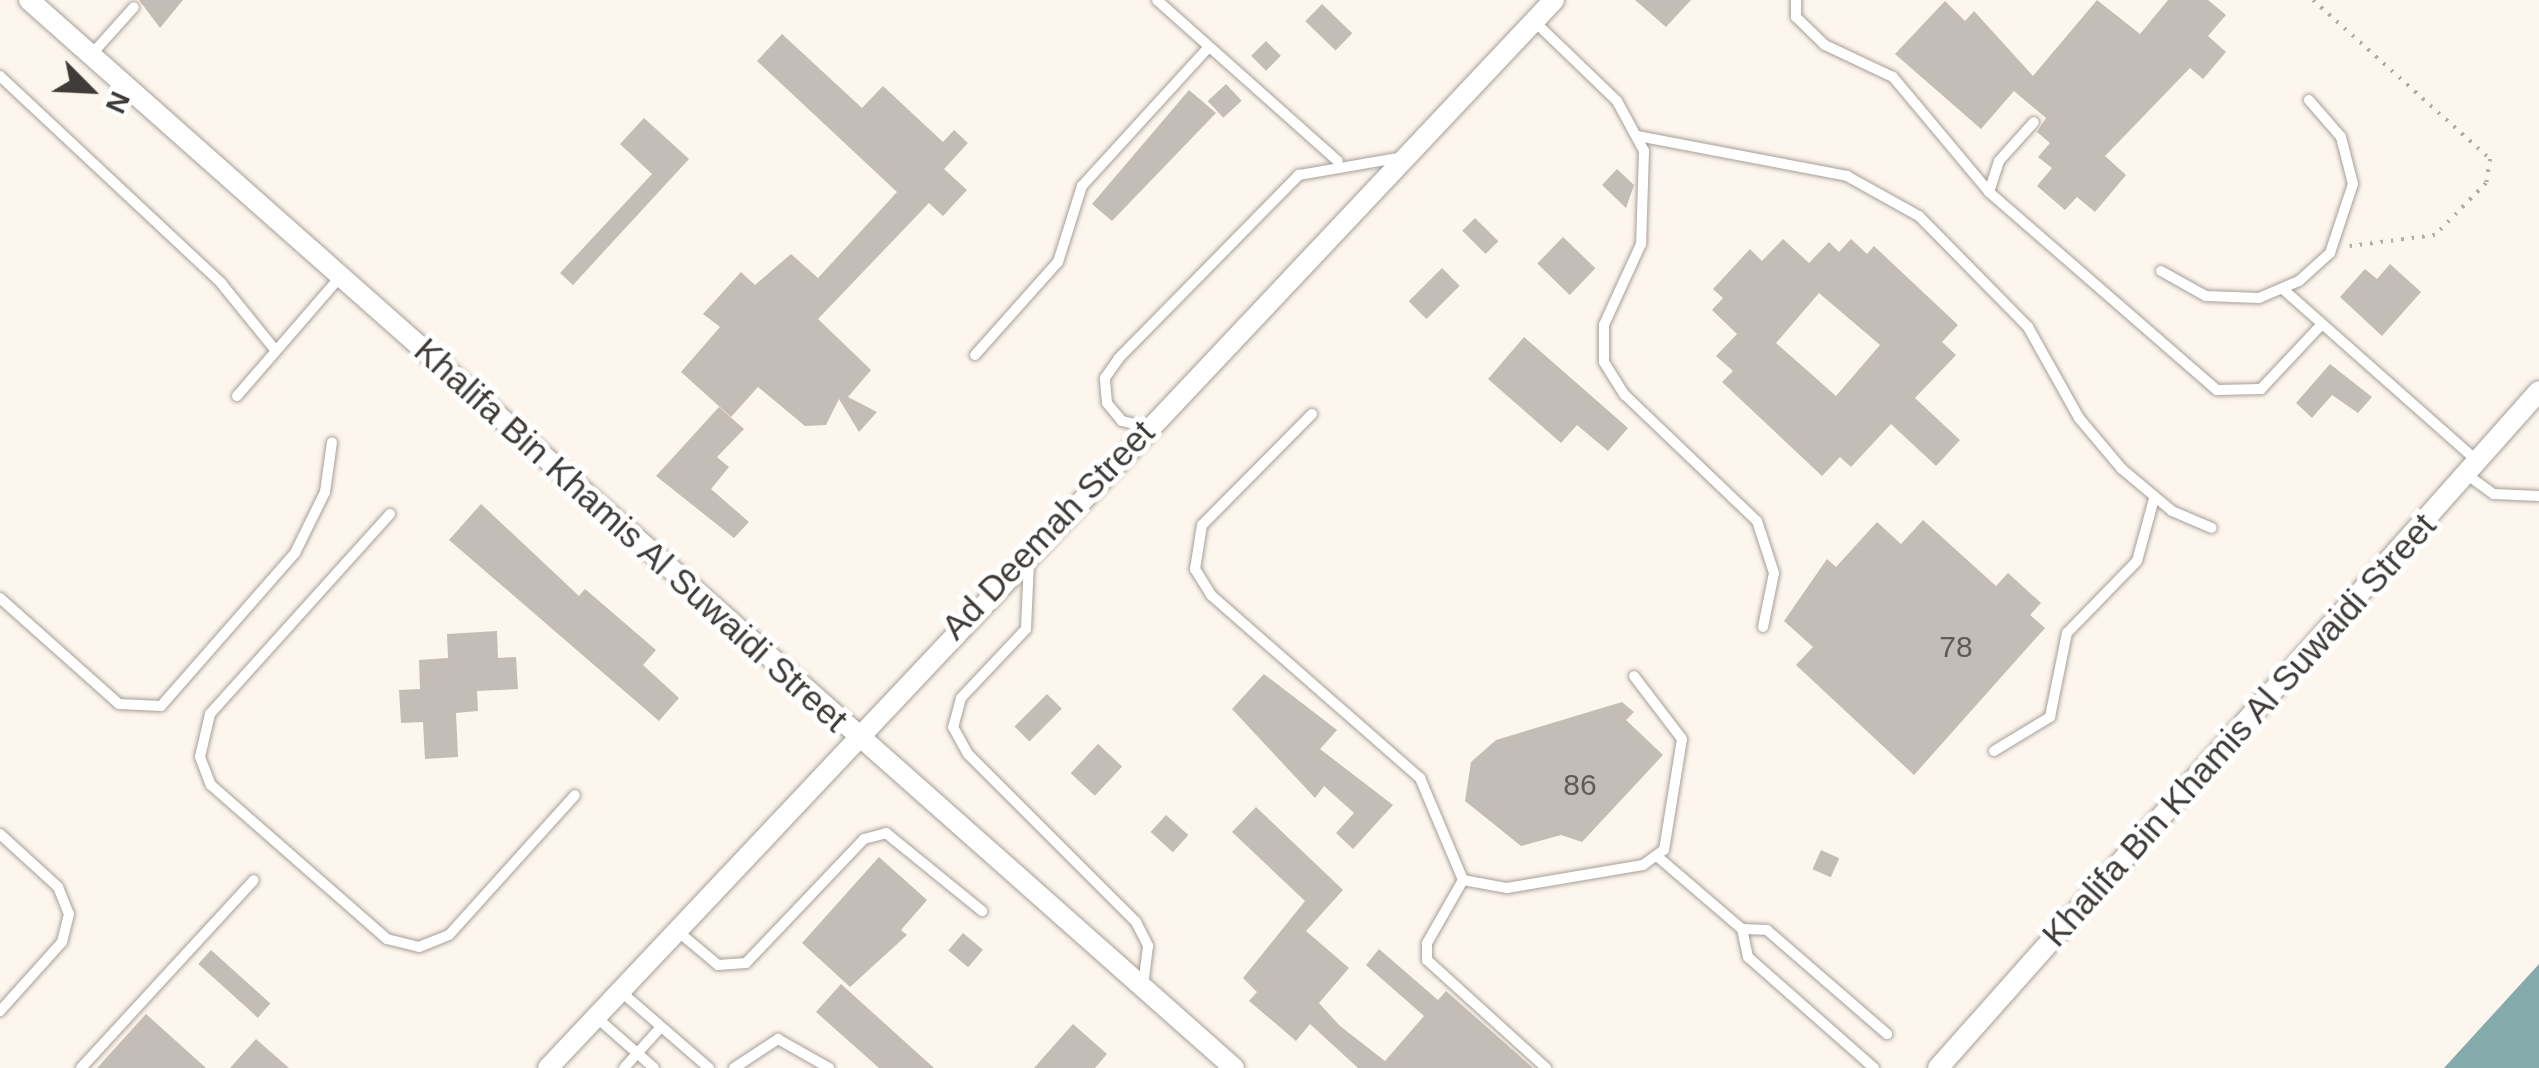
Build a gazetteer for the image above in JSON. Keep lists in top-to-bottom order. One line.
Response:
{"streets":{"street":["Ad Deemah Street","Khalifa Bin Khamis Al Suwaidi Street"]},"crossings":[["Ad Deemah Street","Khalifa Bin Khamis Al Suwaidi Street"]],"house_numbers":["78","86"],"north":"bottom right"}
